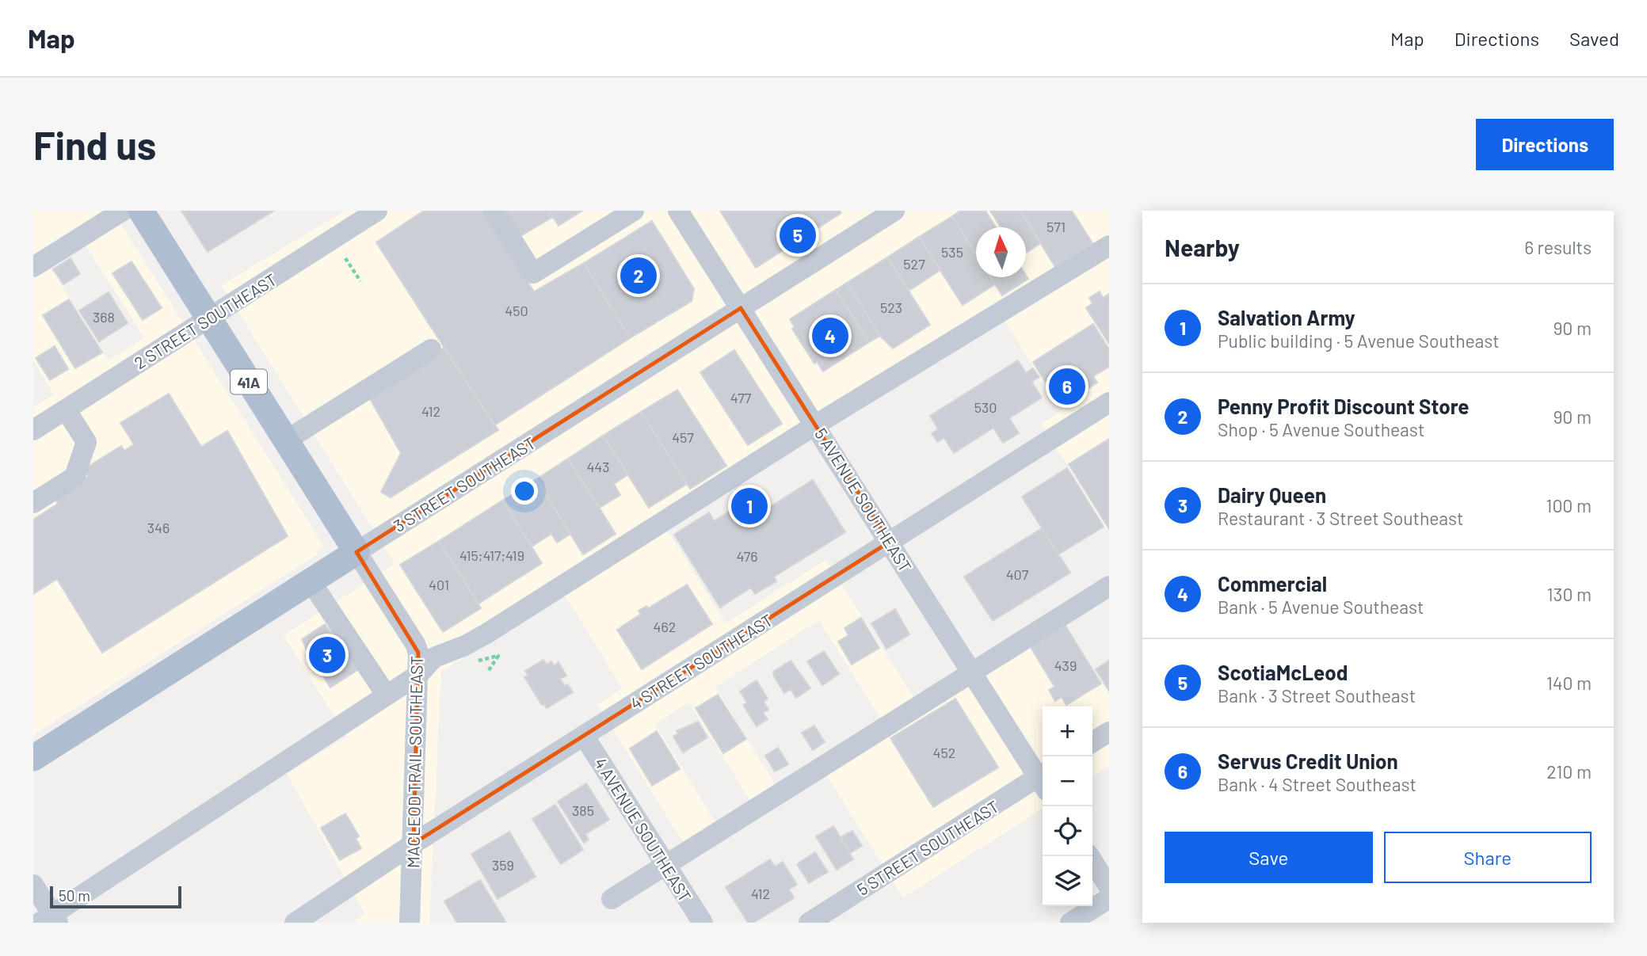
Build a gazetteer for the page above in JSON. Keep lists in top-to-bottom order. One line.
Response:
{"streets":{"main road":["41A","3 STREET SOUTHEAST"],"street":["2 STREET SOUTHEAST","5 AVENUE SOUTHEAST","4 STREET SOUTHEAST","MACLEOD TRAIL SOUTHEAST","4 AVENUE SOUTHEAST","5 STREET SOUTHEAST"]},"crossings":[["2 STREET SOUTHEAST","41A"],["41A","3 STREET SOUTHEAST"],["41A","MACLEOD TRAIL SOUTHEAST"],["3 STREET SOUTHEAST","5 AVENUE SOUTHEAST"],["3 STREET SOUTHEAST","MACLEOD TRAIL SOUTHEAST"],["5 AVENUE SOUTHEAST","4 STREET SOUTHEAST"],["4 STREET SOUTHEAST","MACLEOD TRAIL SOUTHEAST"],["4 STREET SOUTHEAST","4 AVENUE SOUTHEAST"]],"house_numbers":["571","535","527","523","450","368","477","530","412","457","443","346","415;417;419","476","407","401","462","439","452","385","359","412"],"scale_bar":"50 m","north":"top","page":{"header":"Map","nav":["Map","Directions","Saved"],"buttons":["Directions",["Save","Share"]],"title":"Find us","heading":["Nearby","6 results"],"pins":["5","2","4","6","1","3"],"list":[{"mark":"1","name":"Salvation Army","note":"Public building · 5 Avenue Southeast","value":"90 m"},{"mark":"2","name":"Penny Profit Discount Store","note":"Shop · 5 Avenue Southeast","value":"90 m"},{"mark":"3","name":"Dairy Queen","note":"Restaurant · 3 Street Southeast","value":"100 m"},{"mark":"4","name":"Commercial","note":"Bank · 5 Avenue Southeast","value":"130 m"},{"mark":"5","name":"ScotiaMcLeod","note":"Bank · 3 Street Southeast","value":"140 m"},{"mark":"6","name":"Servus Credit Union","note":"Bank · 4 Street Southeast","value":"210 m"}],"map_buttons":["+","−"],"scale":"50 m"}}
